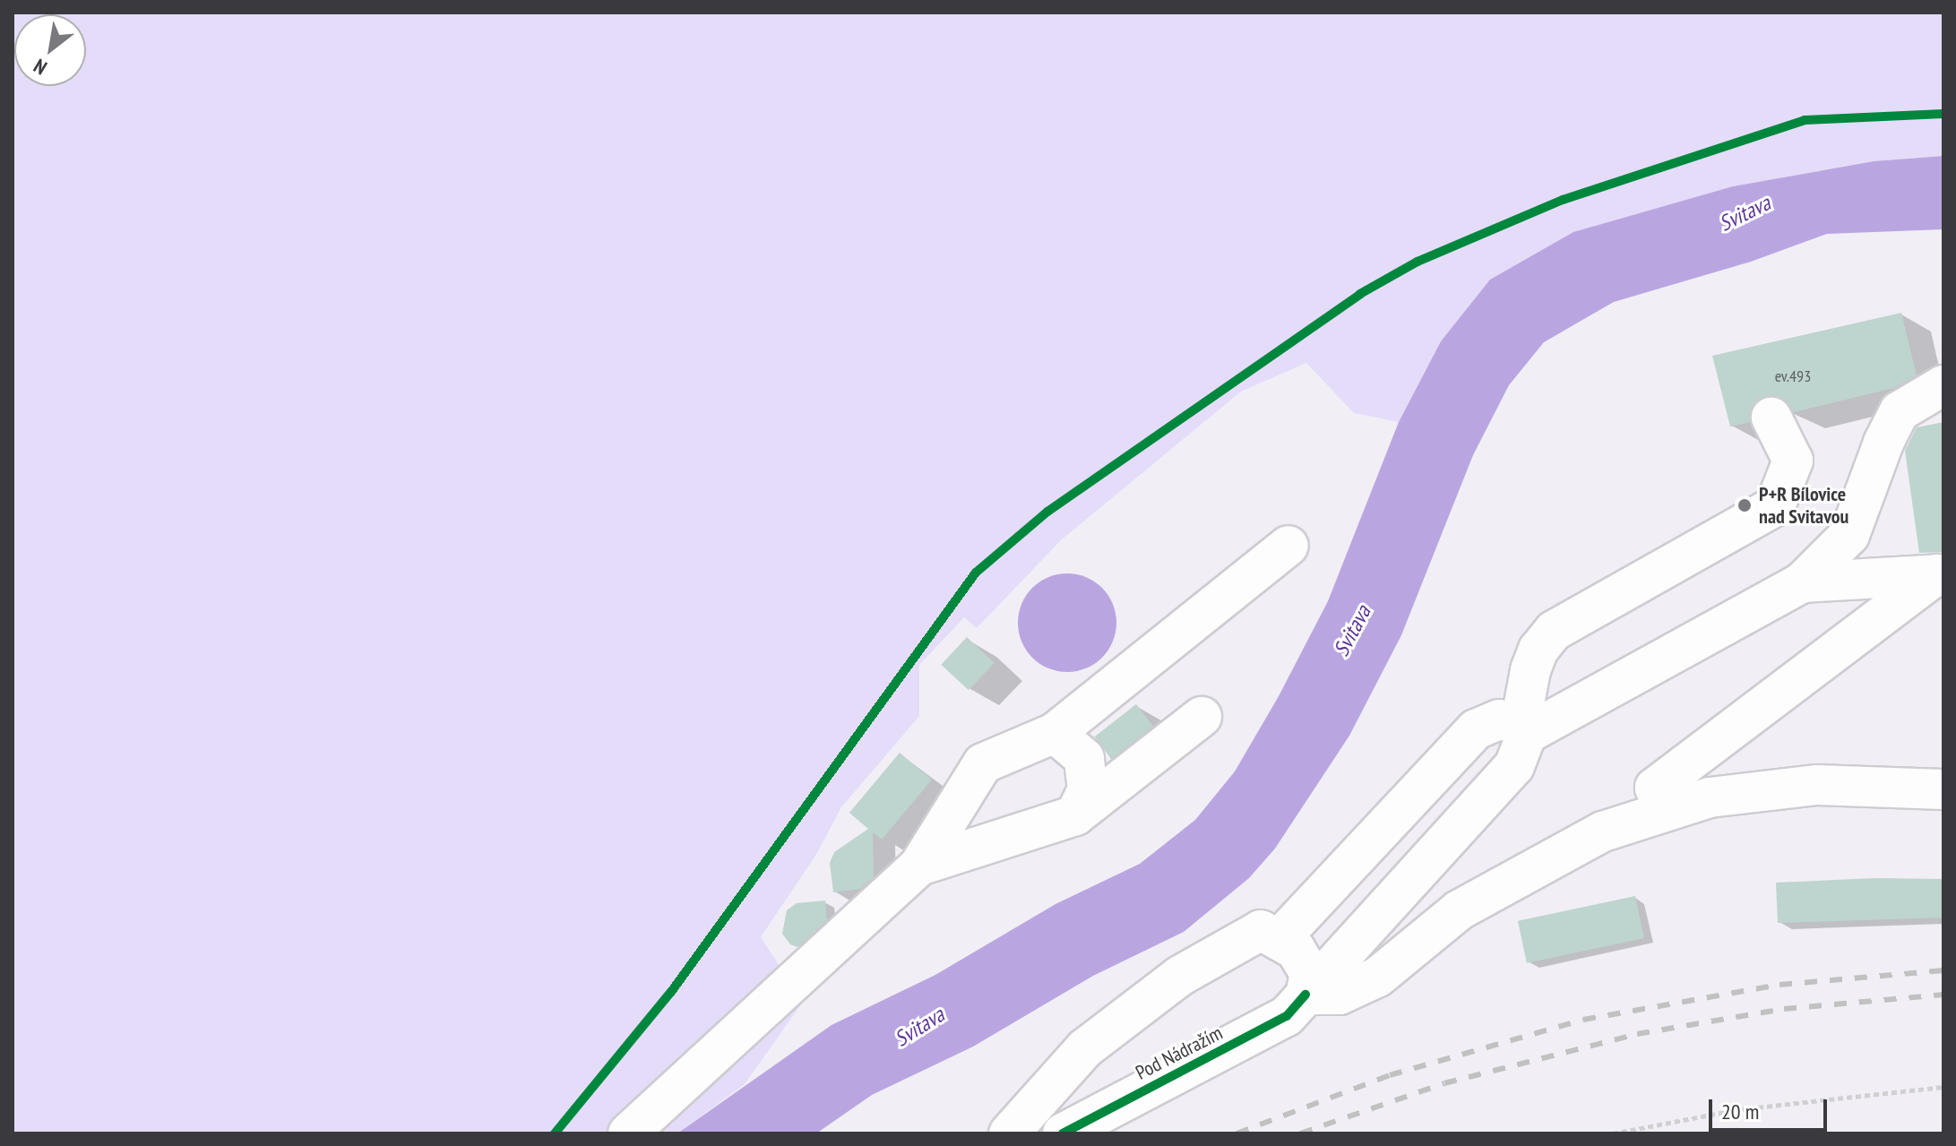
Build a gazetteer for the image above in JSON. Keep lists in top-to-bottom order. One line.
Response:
{"streets":{"street":["Pod Nádražím"]},"water":["Svitava"],"places":["P+R Bílovice nad Svitavou"],"house_numbers":["ev.493"],"scale_bar":"20 m","north":"bottom left"}
